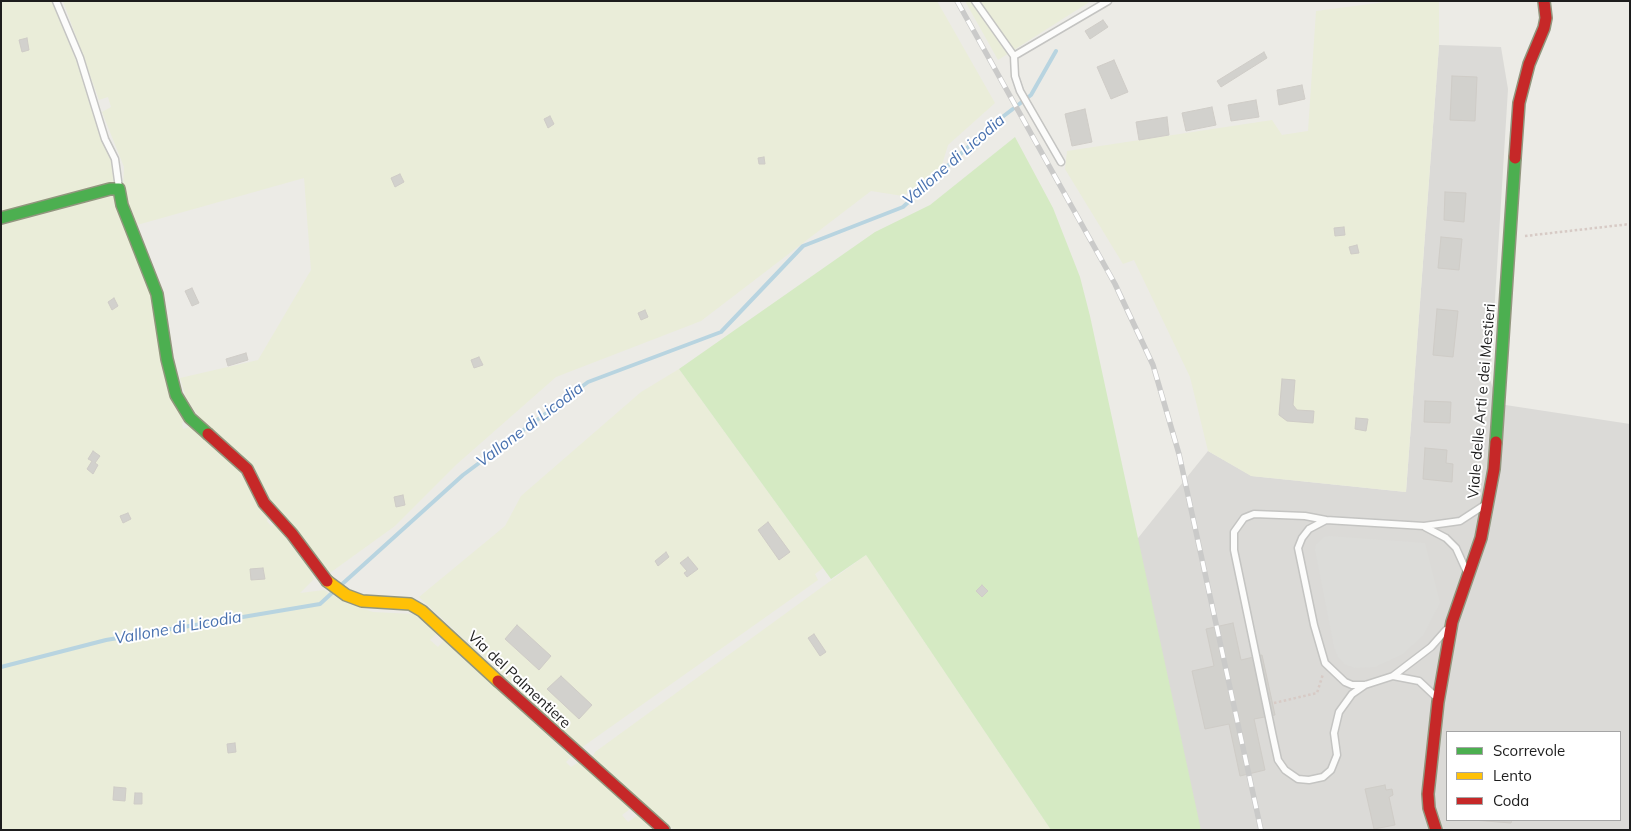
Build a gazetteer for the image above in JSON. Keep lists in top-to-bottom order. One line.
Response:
{"streets":{"street":["Viale delle Arti e dei Mestieri","Via del Palmentiere"]},"water":["Vallone di Licodia"],"legend":["Scorrevole","Lento","Coda"]}
